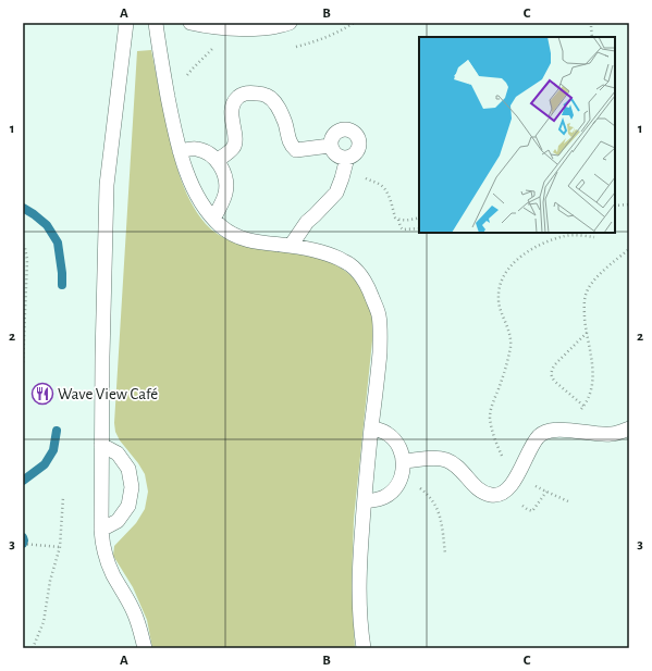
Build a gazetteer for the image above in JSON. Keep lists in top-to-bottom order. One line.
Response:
{"places":{"restaurant":["Wave View Café"]},"grid":{"columns":["A","B","C"],"rows":["1","2","3"]}}
